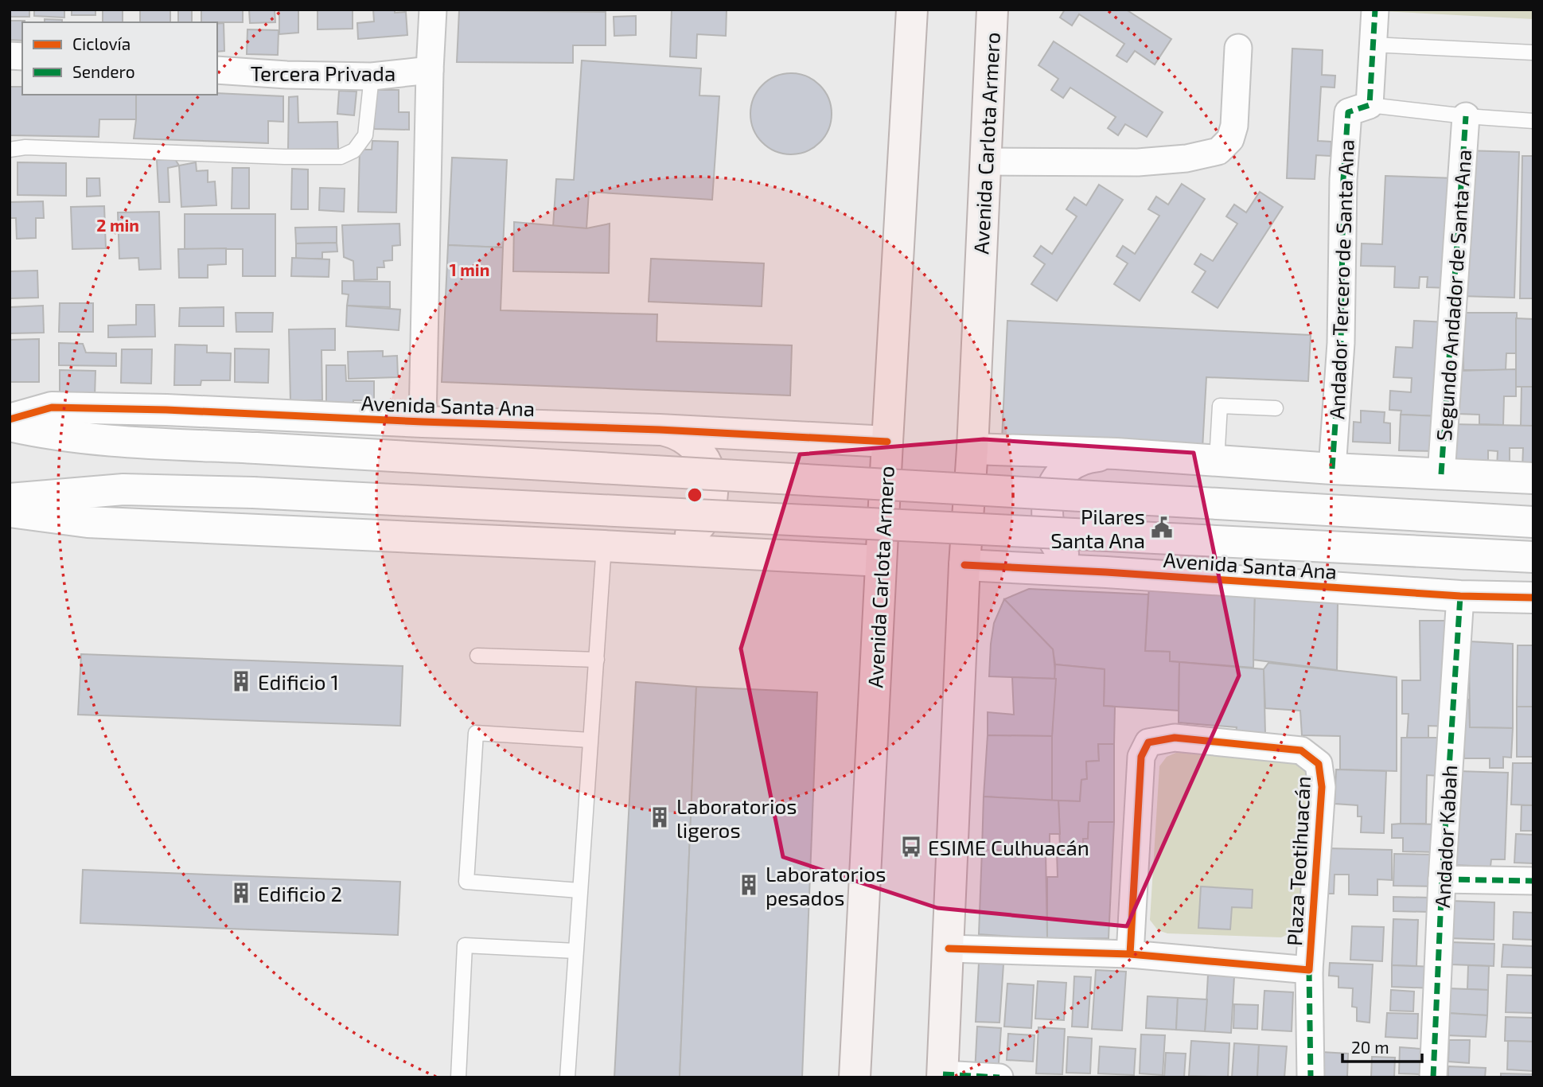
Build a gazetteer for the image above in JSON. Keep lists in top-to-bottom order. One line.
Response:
{"streets":{"main road":["Avenida Carlota Armero"],"street":["Tercera Privada","Andador Tercero de Santa Ana","Segundo Andador de Santa Ana","Avenida Santa Ana","Andador Kabah","Plaza Teotihuacán"]},"crossings":[["Avenida Carlota Armero","Avenida Santa Ana"],["Avenida Carlota Armero","Plaza Teotihuacán"],["Avenida Santa Ana","Andador Kabah"]],"places":{"public building":["Pilares Santa Ana"],"building":["Edificio 1","Laboratorios ligeros","Laboratorios pesados","Edificio 2"],"bus stop":["ESIME Culhuacán"]},"legend":["Ciclovía","Sendero"],"scale_bar":"20 m","rings":["2 min","1 min"]}
